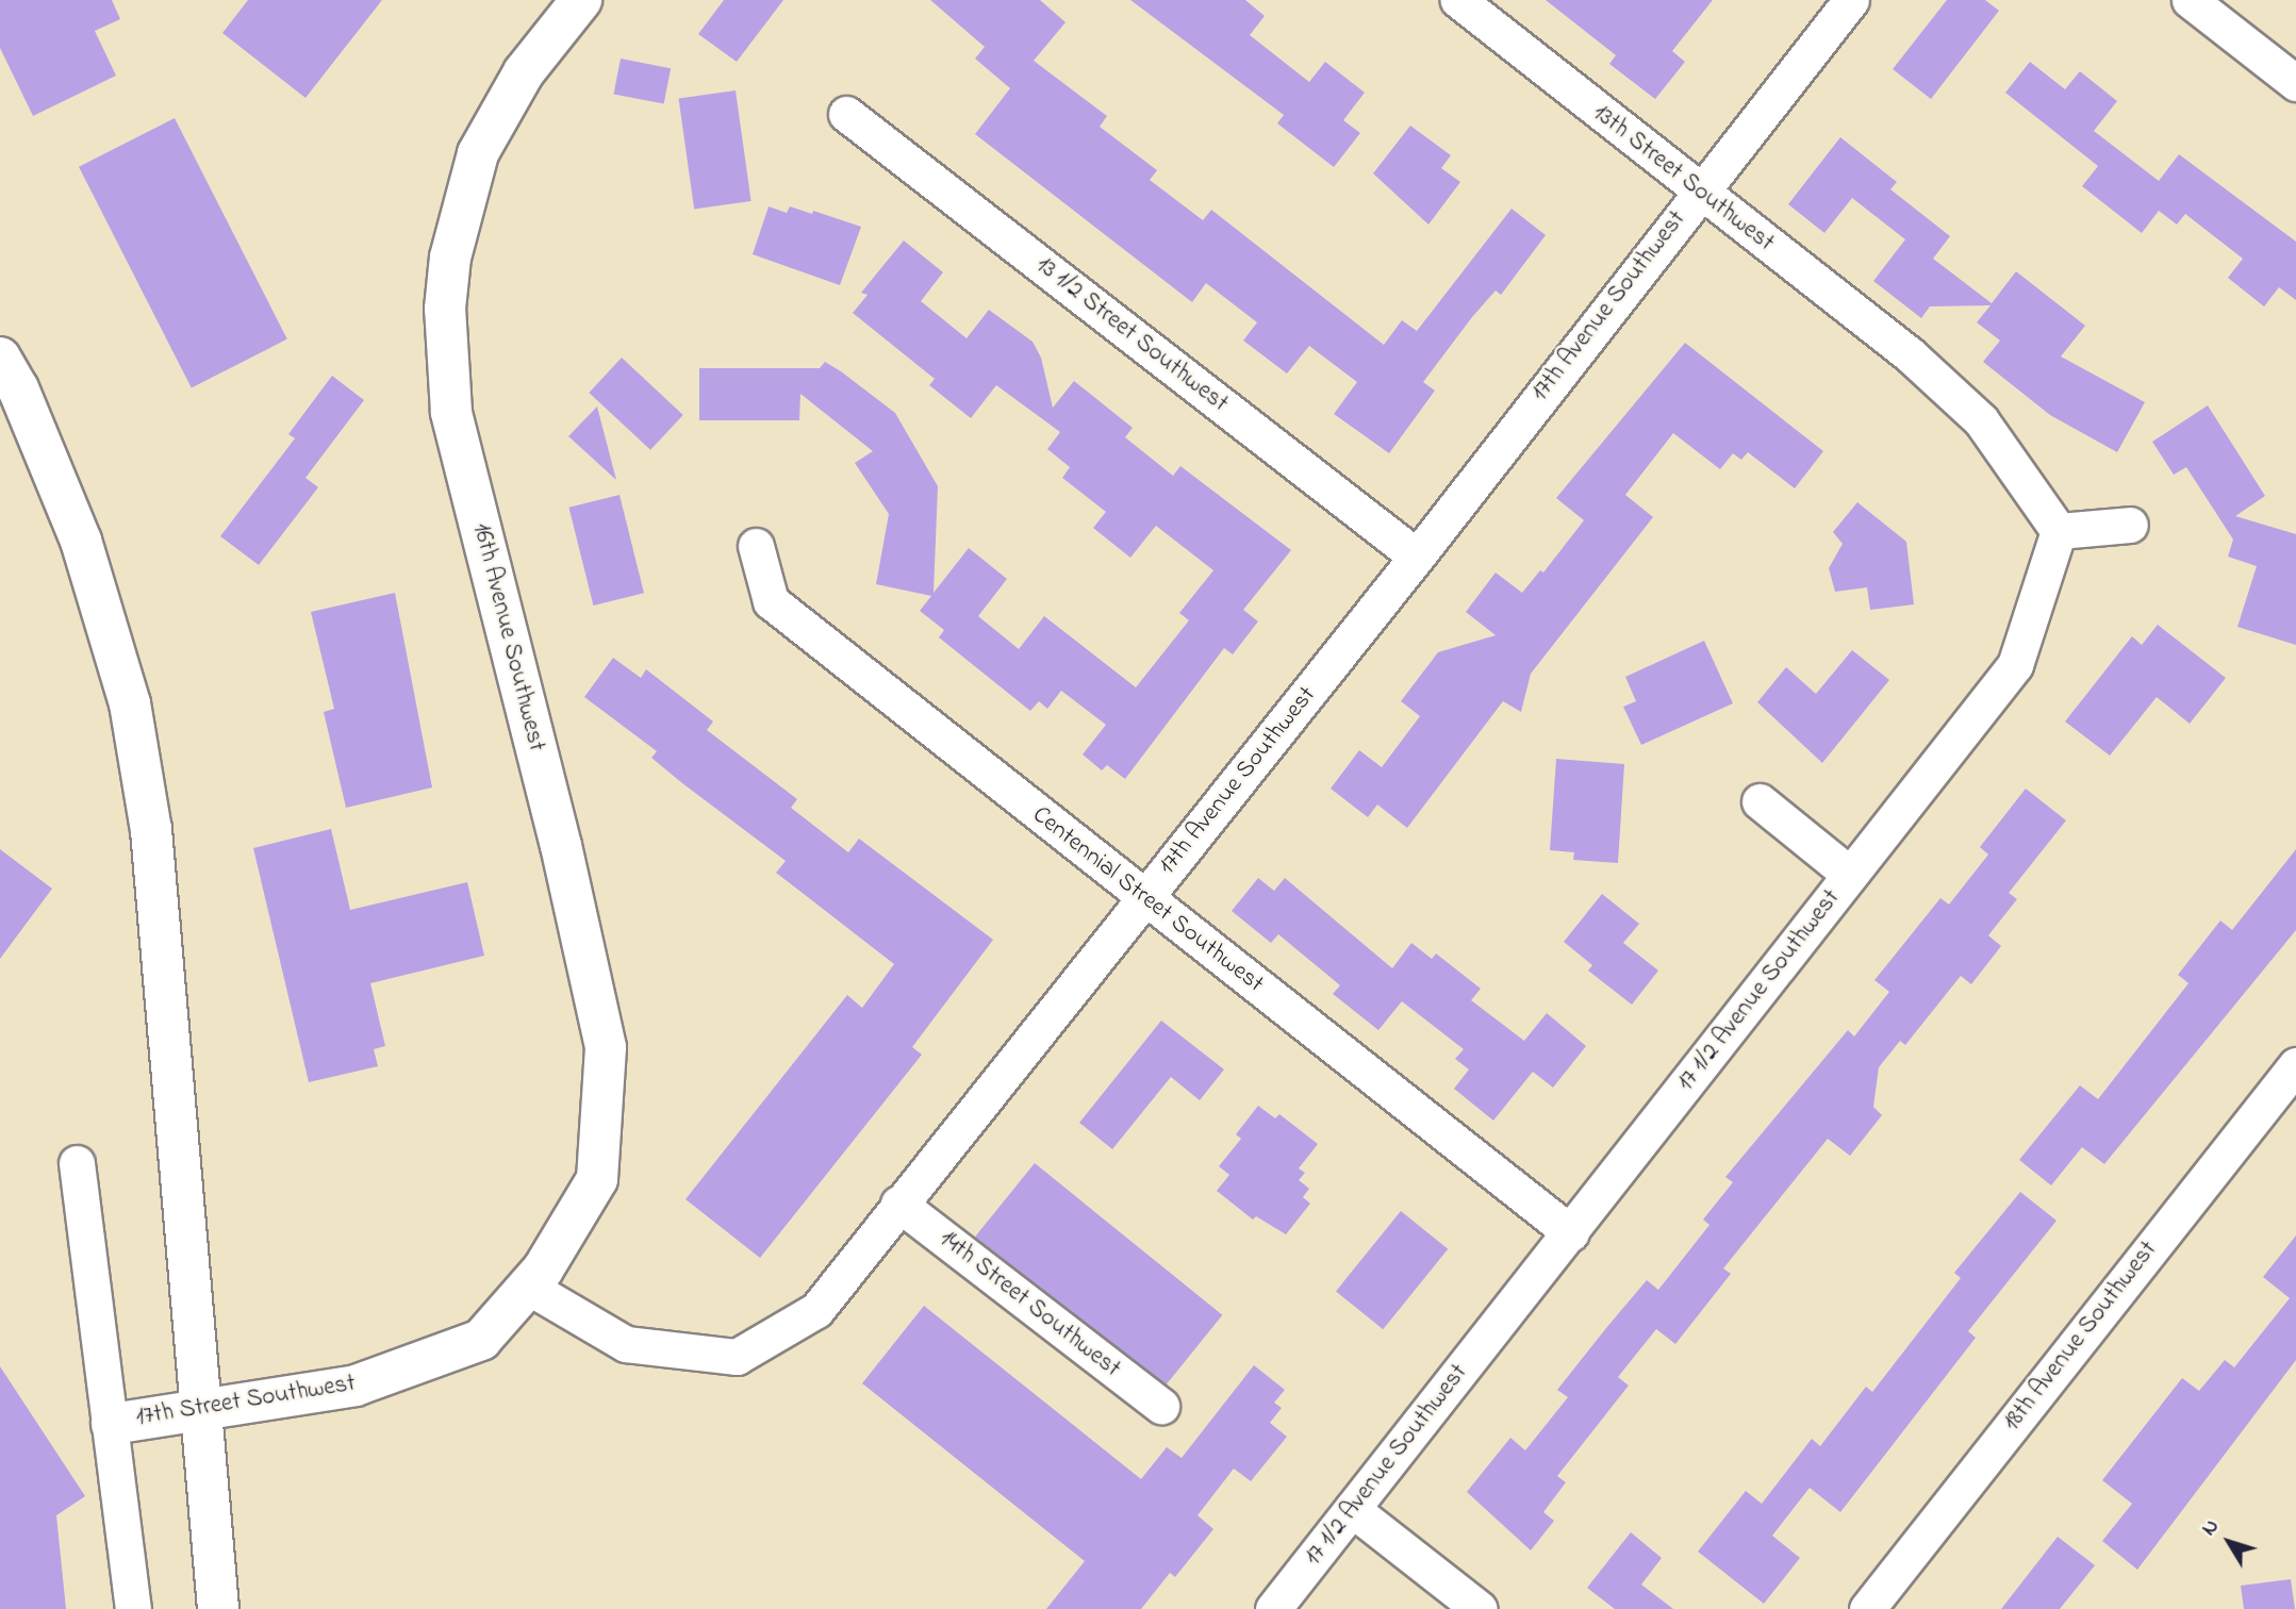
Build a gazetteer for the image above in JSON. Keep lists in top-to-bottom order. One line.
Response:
{"streets":{"street":["13th Street Southwest","17th Avenue Southwest","13 1/2 Street Southwest","16th Avenue Southwest","Centennial Street Southwest","17 1/2 Avenue Southwest","14th Street Southwest","18th Avenue Southwest","17th Street Southwest"]},"crossings":[["13th Street Southwest","17th Avenue Southwest"],["13th Street Southwest","17 1/2 Avenue Southwest"],["17th Avenue Southwest","13 1/2 Street Southwest"],["17th Avenue Southwest","16th Avenue Southwest"],["17th Avenue Southwest","Centennial Street Southwest"],["17th Avenue Southwest","14th Street Southwest"],["17th Avenue Southwest","17th Street Southwest"],["16th Avenue Southwest","17th Street Southwest"],["Centennial Street Southwest","17 1/2 Avenue Southwest"]],"north":"top left"}
